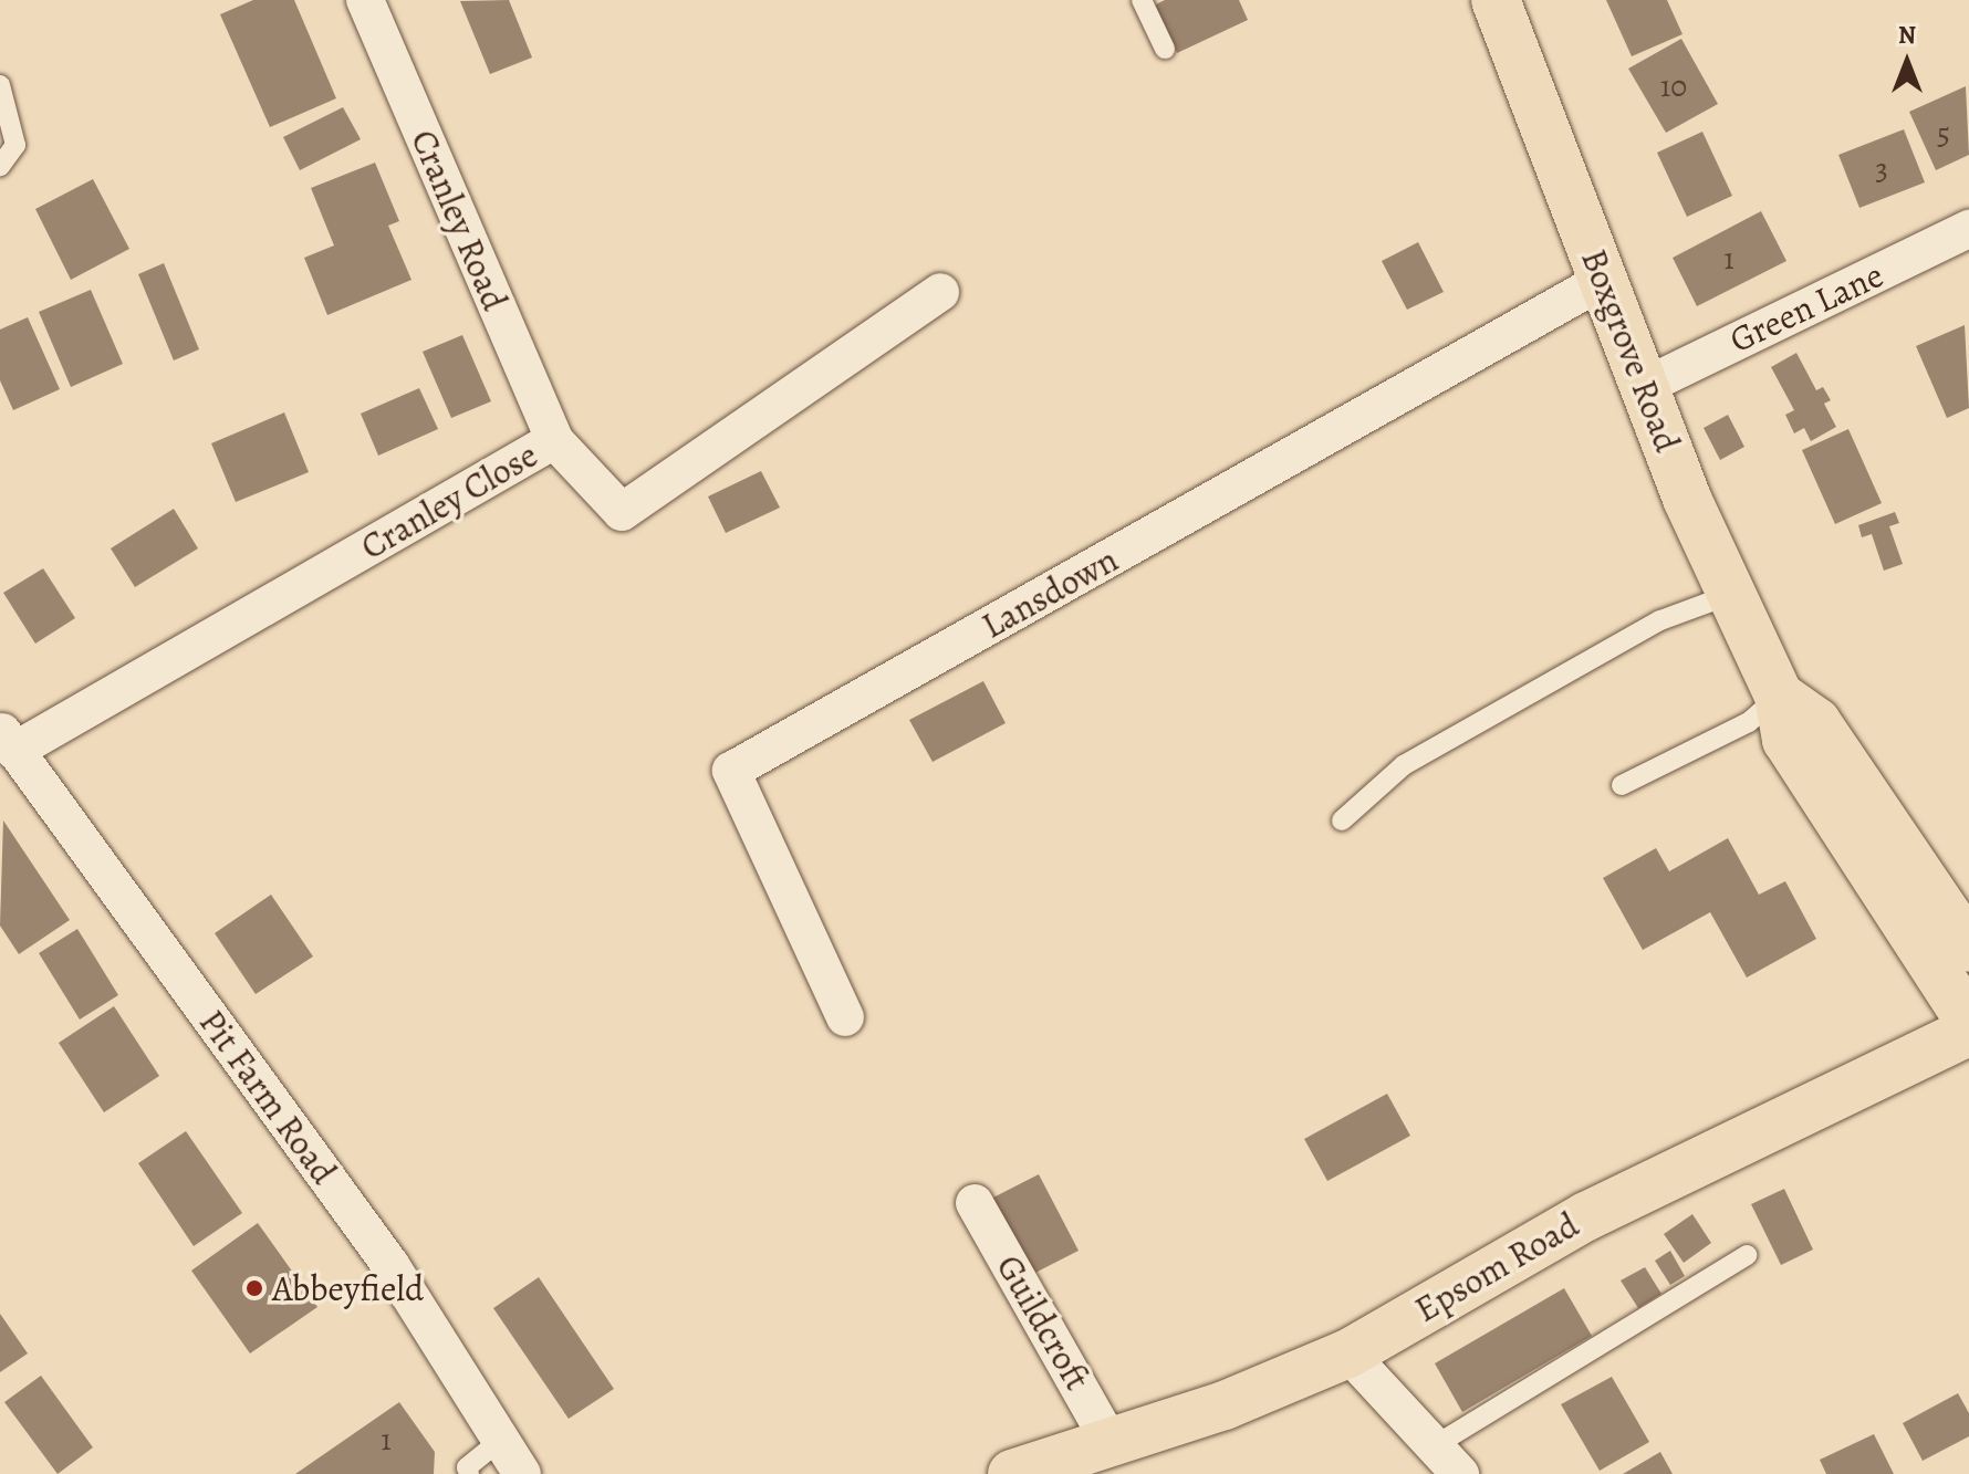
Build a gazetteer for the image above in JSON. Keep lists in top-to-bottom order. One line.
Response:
{"streets":{"main road":["Boxgrove Road","Epsom Road"],"street":["Cranley Road","Green Lane","Cranley Close","Lansdown","Pit Farm Road","Guildcroft"]},"crossings":[["Cranley Road","Cranley Close"],["Green Lane","Boxgrove Road"],["Boxgrove Road","Lansdown"],["Cranley Close","Pit Farm Road"],["Epsom Road","Guildcroft"]],"places":["Abbeyfield"],"house_numbers":["10","5","3","1","1"],"north":"top"}
